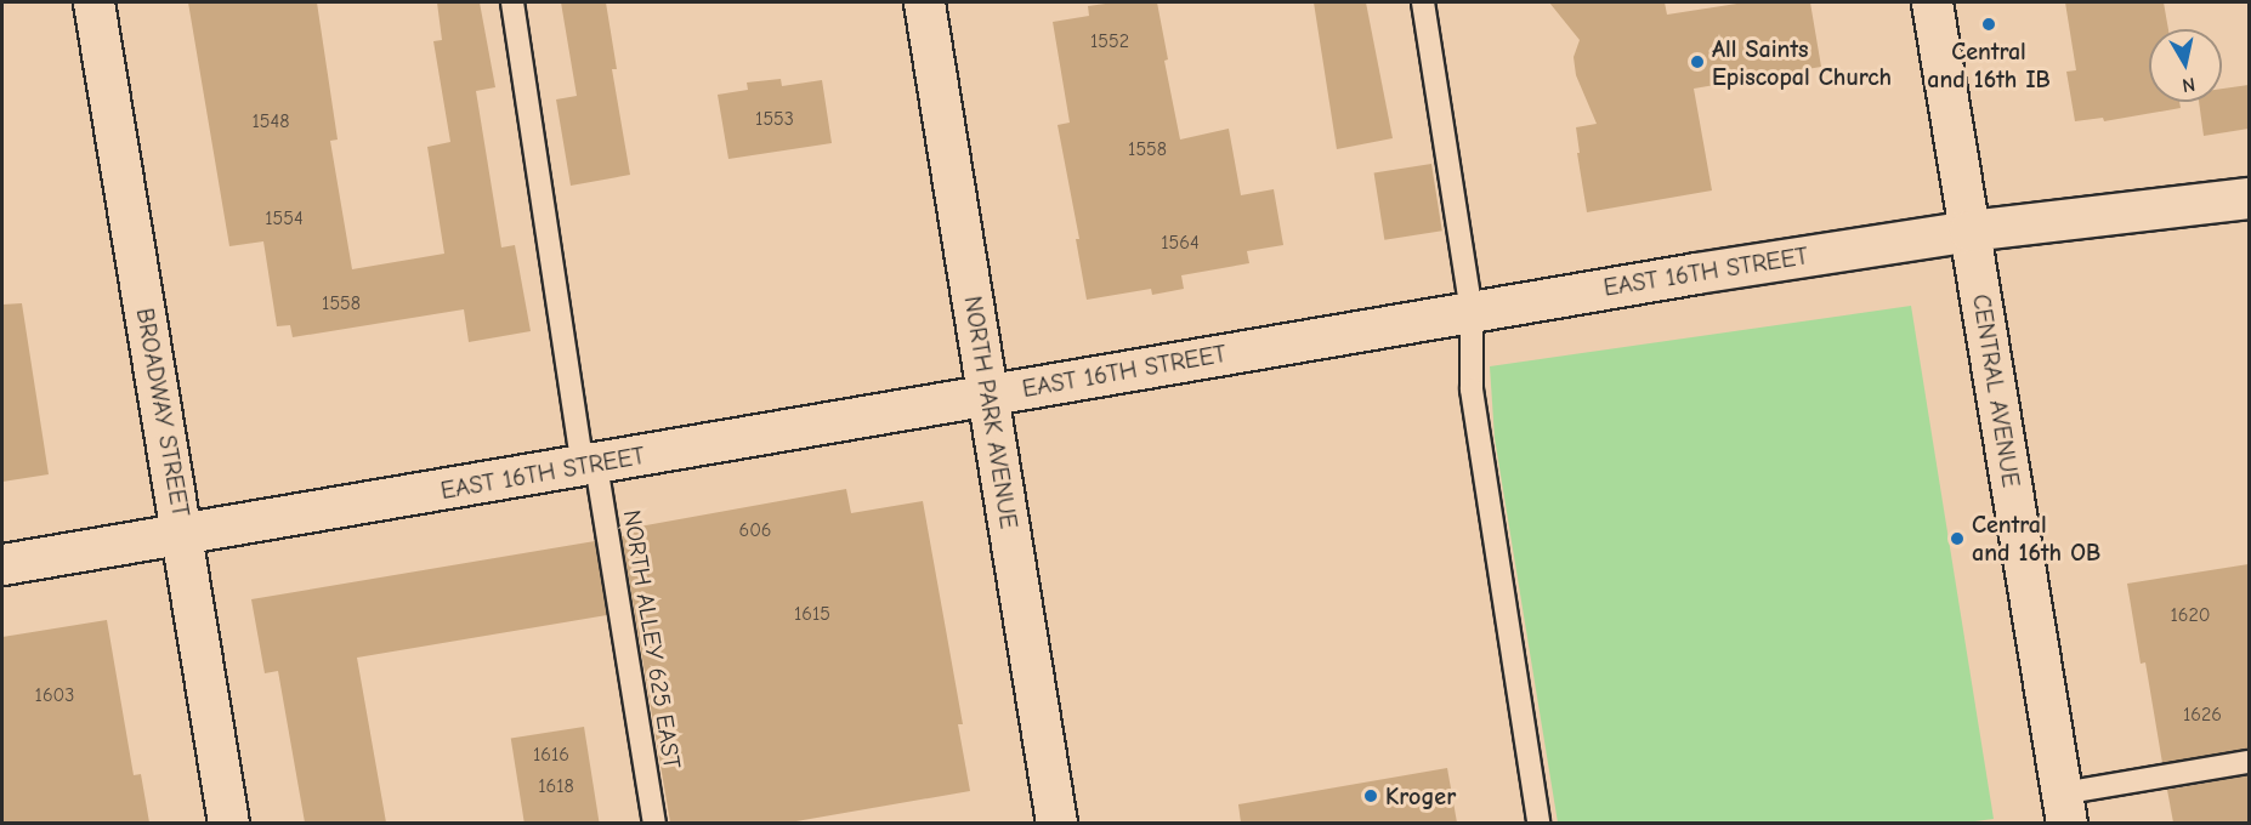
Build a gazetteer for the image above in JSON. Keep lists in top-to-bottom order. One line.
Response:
{"streets":{"main road":["EAST 16TH STREET","CENTRAL AVENUE","BROADWAY STREET","NORTH PARK AVENUE"],"lane":["NORTH ALLEY 625 EAST"]},"crossings":[["EAST 16TH STREET","CENTRAL AVENUE"],["EAST 16TH STREET","BROADWAY STREET"],["EAST 16TH STREET","NORTH PARK AVENUE"],["EAST 16TH STREET","NORTH ALLEY 625 EAST"]],"places":["Central and 16th IB","All Saints Episcopal Church","Central and 16th OB","Kroger"],"house_numbers":["1552","1553","1548","1558","1554","1564","1558","606","1615","1620","1603","1626","1616","1618"],"north":"bottom"}
